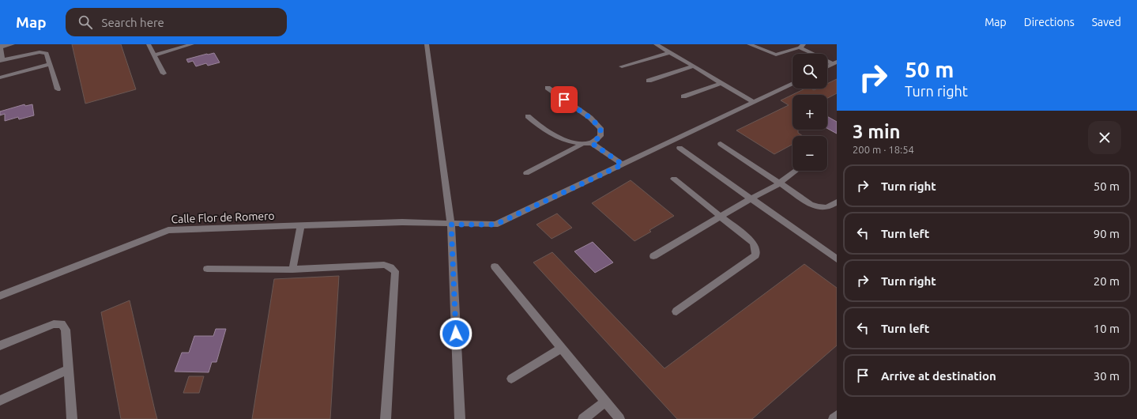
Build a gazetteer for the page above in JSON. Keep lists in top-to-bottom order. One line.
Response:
{"streets":{"street":["Calle Flor de Romero"]},"page":{"header":"Map","search":"Search here","nav":["Map","Directions","Saved"],"turn":["50 m","Turn right"],"map_buttons":["+","−"],"heading":["3 min","200 m · 18:54"],"list":[{"name":"Turn right","value":"50 m"},{"name":"Turn left","value":"90 m"},{"name":"Turn right","value":"20 m"},{"name":"Turn left","value":"10 m"},{"name":"Arrive at destination","value":"30 m"}]}}
